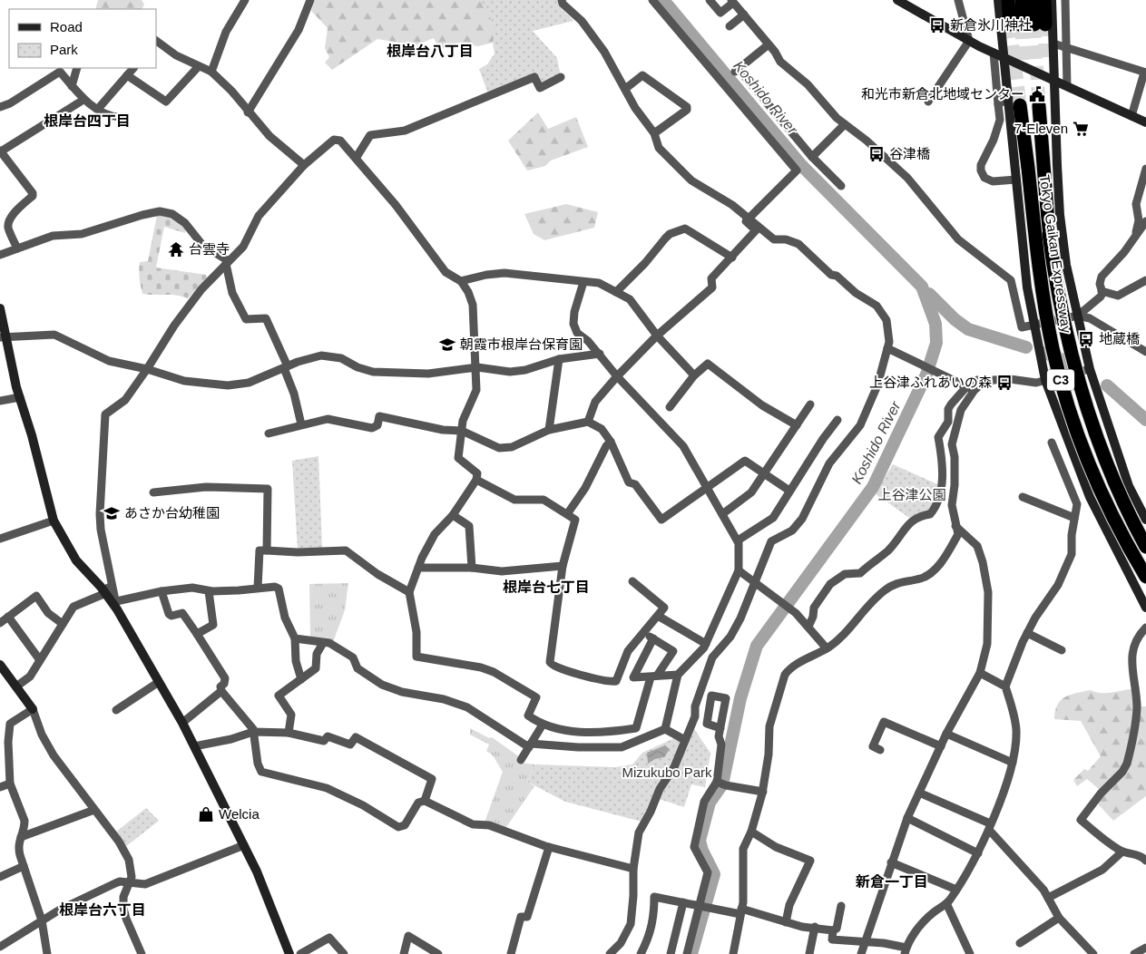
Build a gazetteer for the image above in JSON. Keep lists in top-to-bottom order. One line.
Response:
{"streets":{"highway":["Tokyo Gaikan Expressway","C3"]},"districts":["根岸台八丁目","根岸台四丁目","根岸台七丁目","新倉一丁目","根岸台六丁目"],"water":["Koshido River"],"parks":["上谷津公園","Mizukubo Park"],"places":{"bus stop":["新倉氷川神社","谷津橋","地蔵橋","上谷津ふれあいの森"],"public building":["和光市新倉北地域センター"],"supermarket":["7-Eleven"],"temple":["台雲寺"],"school or university":["朝霞市根岸台保育園","あさか台幼稚園"],"shop":["Welcia"]},"legend":["Road","Park"]}
